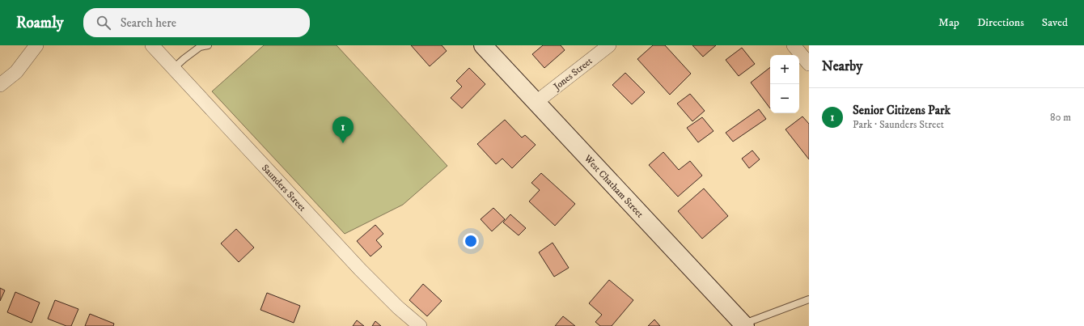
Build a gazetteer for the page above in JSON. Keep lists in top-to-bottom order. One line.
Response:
{"streets":{"street":["Jones Street","West Chatham Street","Saunders Street"]},"crossings":[["Jones Street","West Chatham Street"]],"page":{"header":"Roamly","search":"Search here","nav":["Map","Directions","Saved"],"heading":"Nearby","map_buttons":["+","−"],"list":[{"mark":"1","name":"Senior Citizens Park","note":"Park · Saunders Street","value":"80 m"}],"pins":"1"}}
